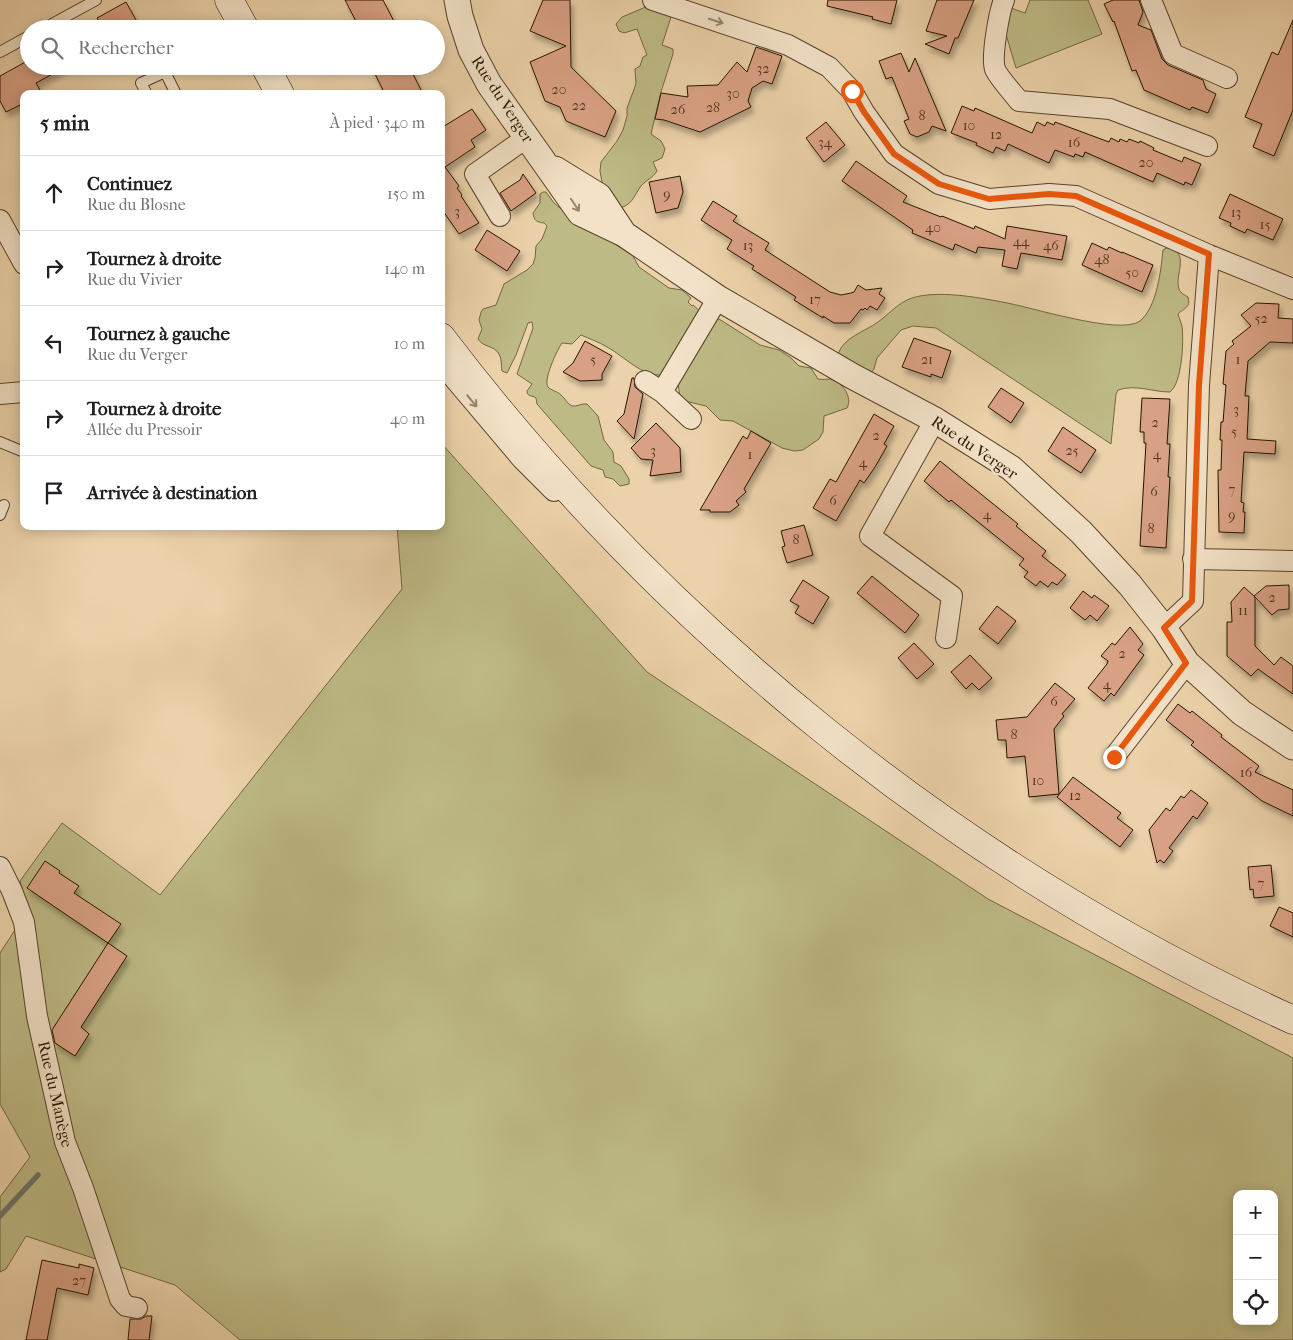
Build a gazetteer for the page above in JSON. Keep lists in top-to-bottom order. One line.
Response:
{"streets":{"street":["Rue du Verger","Rue du Manège"]},"house_numbers":["32","20","30","22","28","26","8","10","12","34","16","20","9","3","13","15","40","44","13","46","48","50","17","52","5","21","1","3","2","5","2","3","25","1","4","4","7","6","6","4","9","8","8","2","11","2","4","6","8","16","10","12","7","27"],"page":{"search":"Rechercher","heading":["5 min","À pied · 340 m"],"list":[["Continuez","Rue du Blosne","150 m"],["Tournez à droite","Rue du Vivier","140 m"],["Tournez à gauche","Rue du Verger","10 m"],["Tournez à droite","Allée du Pressoir","40 m"],"Arrivée à destination"],"map_buttons":["+","−"]}}
